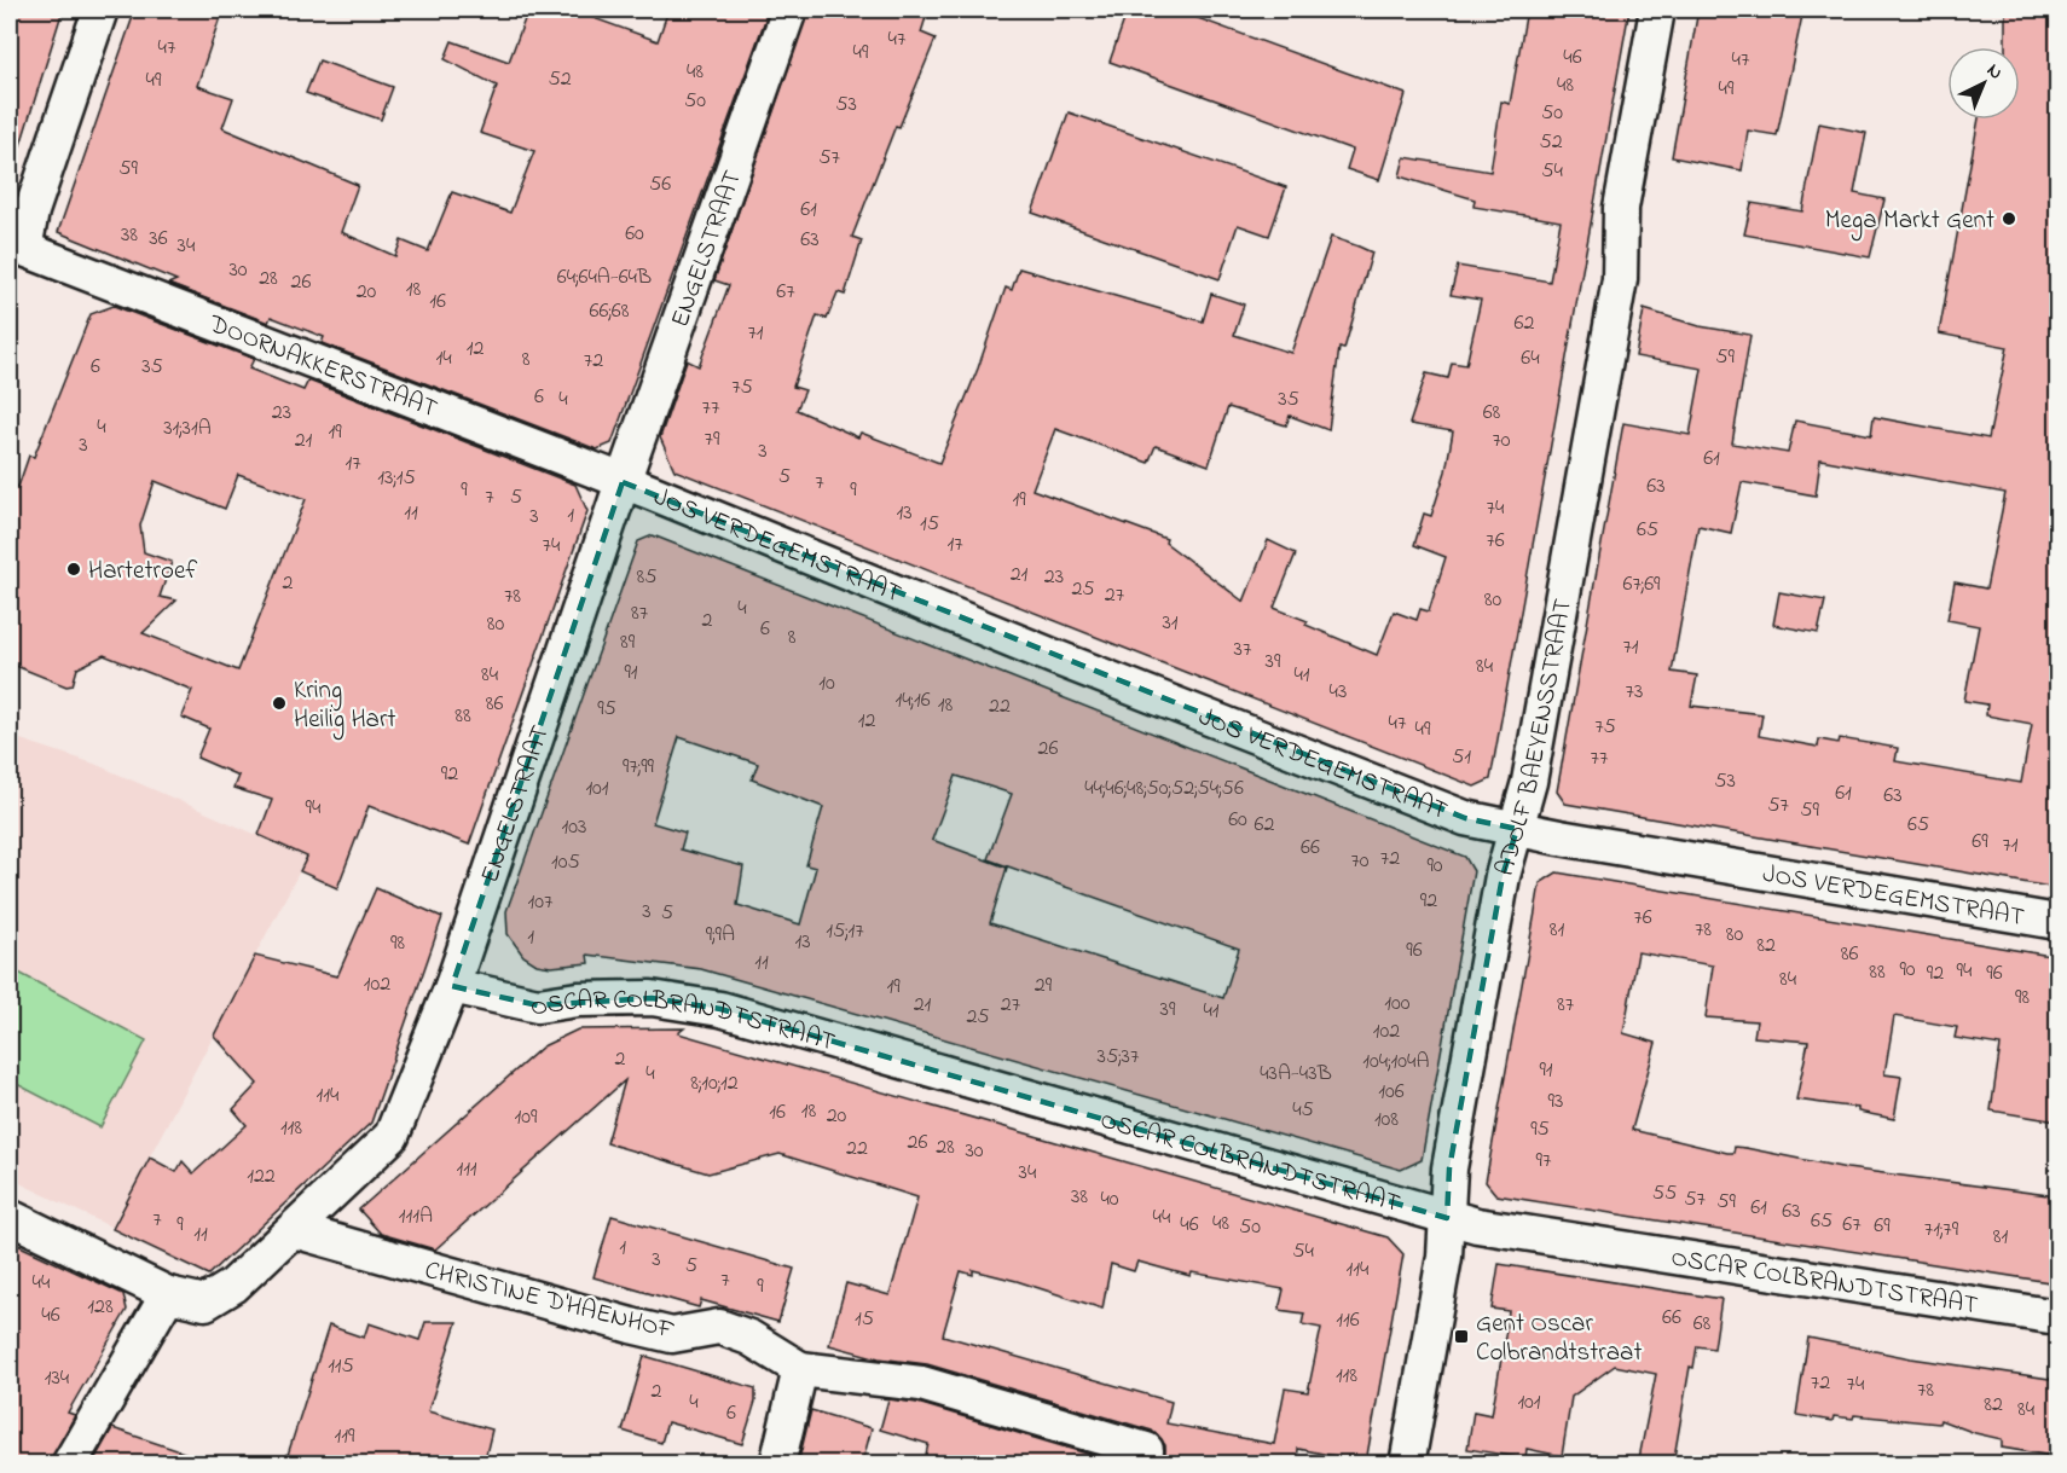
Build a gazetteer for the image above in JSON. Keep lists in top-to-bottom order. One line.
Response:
{"streets":{"street":["ENGELSTRAAT","DOORNAKKERSTRAAT","JOS VERDEGEMSTRAAT","ADOLF BAEYENSSTRAAT","OSCAR COLBRANDTSTRAAT","CHRISTINE D'HAENHOF"]},"crossings":[["ENGELSTRAAT","DOORNAKKERSTRAAT"],["ENGELSTRAAT","JOS VERDEGEMSTRAAT"],["ENGELSTRAAT","OSCAR COLBRANDTSTRAAT"],["ENGELSTRAAT","CHRISTINE D'HAENHOF"],["DOORNAKKERSTRAAT","JOS VERDEGEMSTRAAT"],["JOS VERDEGEMSTRAAT","ADOLF BAEYENSSTRAAT"],["ADOLF BAEYENSSTRAAT","OSCAR COLBRANDTSTRAAT"]],"places":{"other":["Mega Markt Gent","Hartetroef","Kring Heilig Hart"],"transit":["Gent Oscar Colbrandtstraat"]},"house_numbers":["47","47","49","46","47","48","52","49","48","49","50","53","50","52","57","59","54","56","61","60","38","36","63","34","30","64;64A-64B","28","26","18","20","67","16","66;68","62","71","12","59","14","64","8","72","6","35","75","6","4","35","77","23","68","4","31;31A","19","79","21","70","3","3","61","17","5","13;15","7","63","9","9","7","5","19","74","11","13","1","3","15","65","76","17","74","21","85","23","2","67;69","25","27","78","80","4","87","2","31","80","6","8","89","71","37","39","84","91","84","41","10","43","73","14;16","86","18","22","95","88","12","47","75","49","26","51","77","97;99","92","53","101","44;46;48;50;52;54;56","61","63","57","94","59","60","62","65","103","69","71","66","72","70","105","90","92","107","3","5","76","81","78","15;17","9;9A","80","1","13","98","82","96","86","11","90","94","88","92","96","84","102","29","19","98","100","21","27","87","39","41","25","102","35;37","2","104;104A","91","4","43A-43B","8;10;12","106","114","93","45","18","16","20","109","108","118","95","26","28","22","30","97","111","34","122","55","38","40","57","59","61","63","111A","44","7","65","48","9","46","67","69","50","71;79","11","81","1","54","3","5","114","7","44","9","128","46","66","15","116","68","115","118","134","72","74","78","2","4","101","82","84","6","119"],"north":"top right"}
